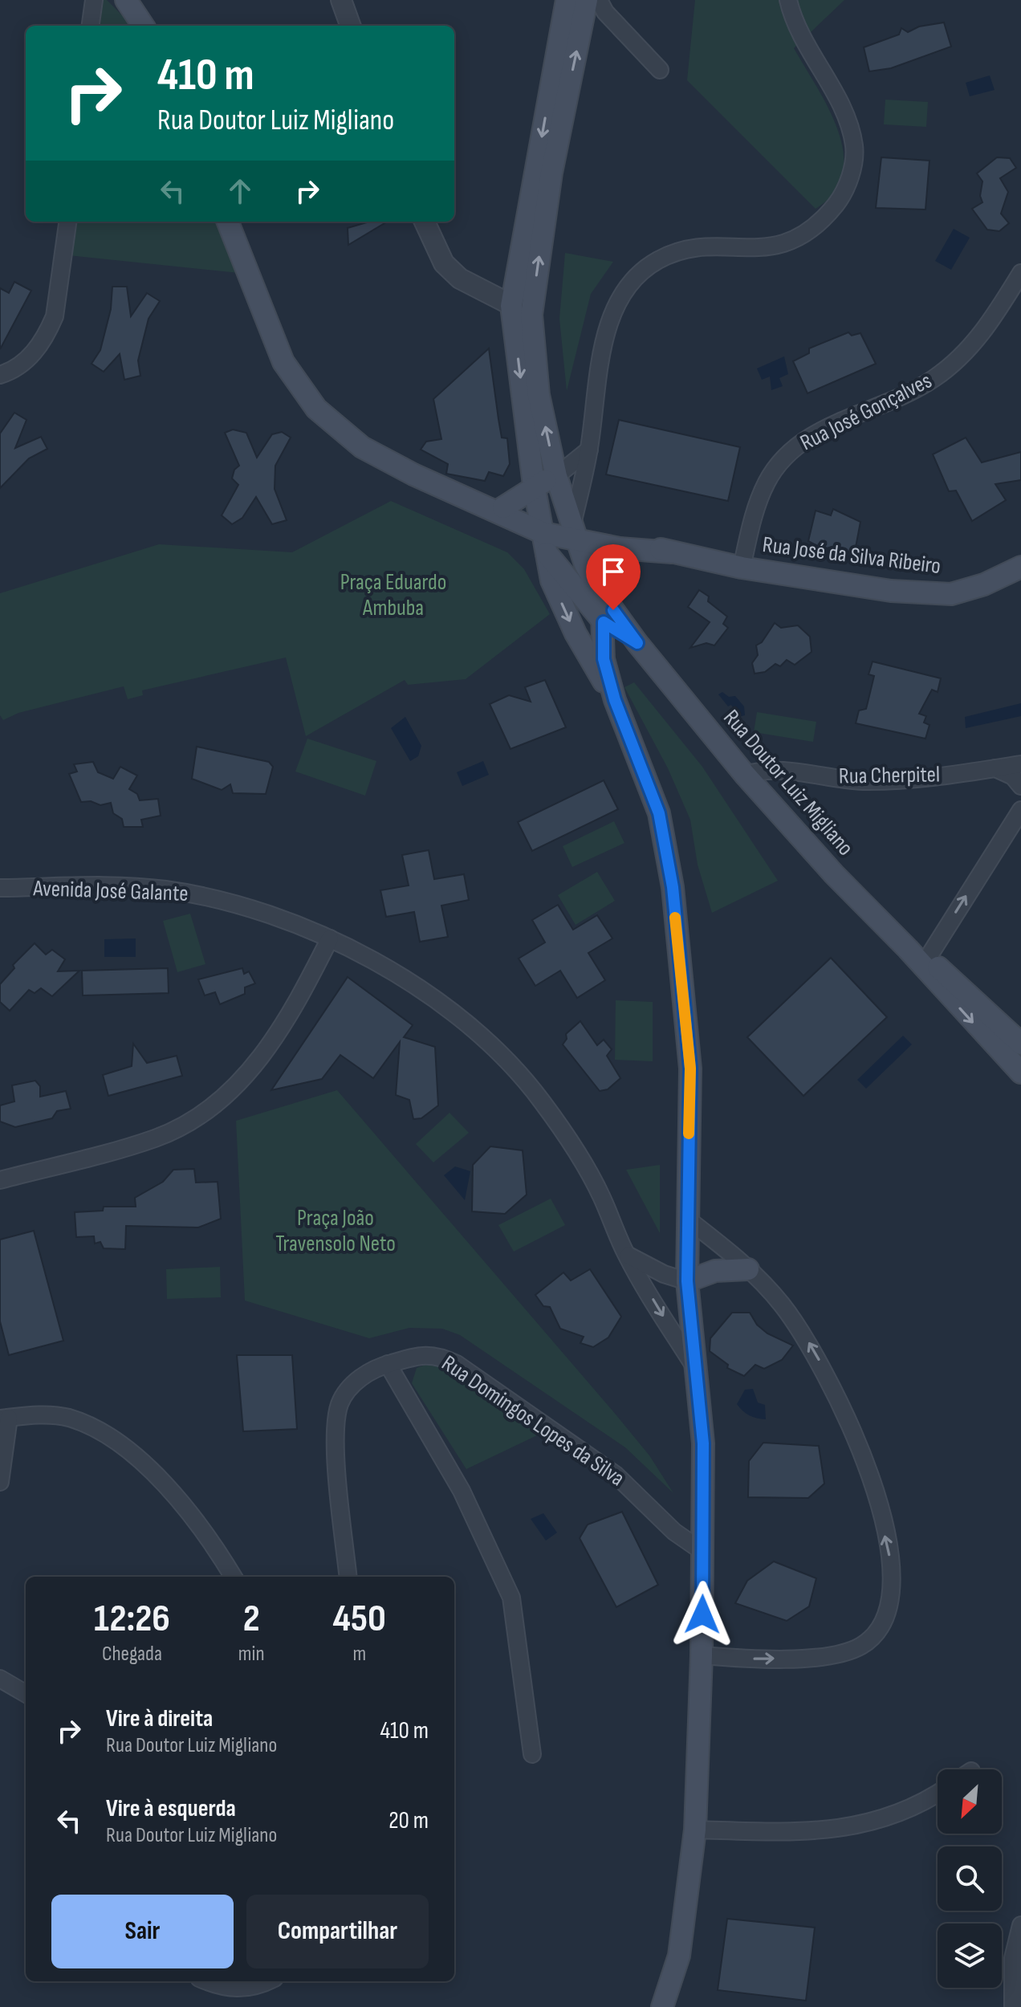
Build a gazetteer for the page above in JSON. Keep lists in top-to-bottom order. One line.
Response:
{"streets":{"main road":["Rua José da Silva Ribeiro","Rua Doutor Luiz Migliano"],"street":["Rua José Gonçalves","Rua Cherpitel","Avenida José Galante","Rua Domingos Lopes da Silva"]},"crossings":[["Rua José Gonçalves","Rua José da Silva Ribeiro"],["Rua Cherpitel","Rua Doutor Luiz Migliano"]],"parks":["Praça Eduardo Ambuba","Praça João Travensolo Neto"],"north":"bottom left","page":{"turn":["410 m","Rua Doutor Luiz Migliano"],"eta":["12:26","Chegada","2","min","450","m"],"list":[{"name":"Vire à direita","note":"Rua Doutor Luiz Migliano","value":"410 m"},{"name":"Vire à esquerda","note":"Rua Doutor Luiz Migliano","value":"20 m"}],"buttons":["Sair","Compartilhar"]}}
